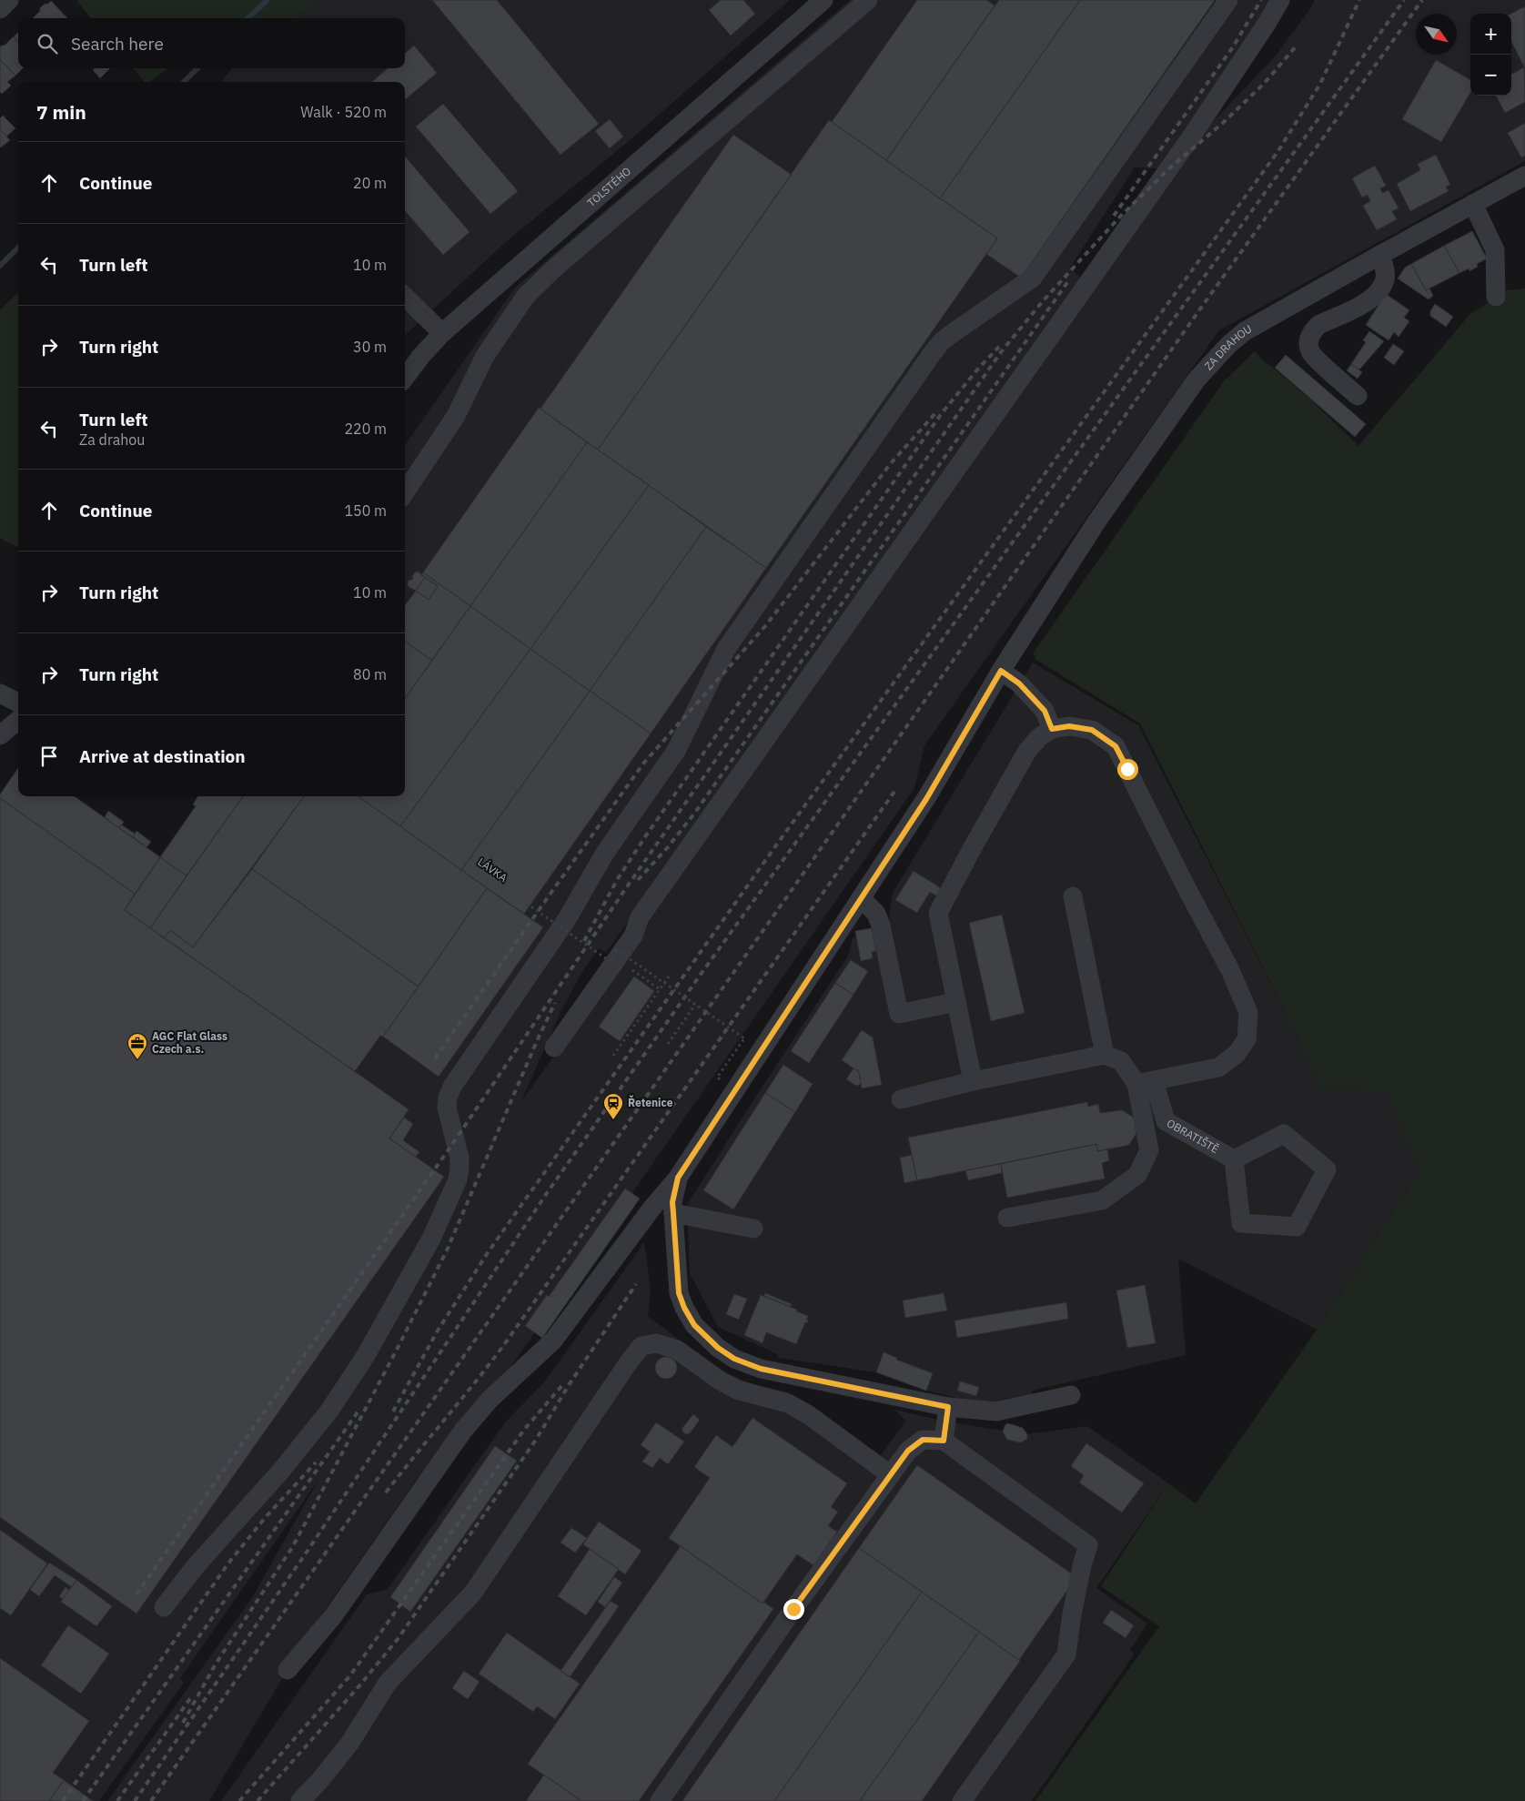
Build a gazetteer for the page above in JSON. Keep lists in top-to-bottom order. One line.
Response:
{"streets":{"street":["TOLSTÉHO","ZA DRAHOU","OBRATIŠTĚ"],"path":["LÁVKA"]},"places":{"office":["AGC Flat Glass Czech a.s."],"station":["Řetenice"]},"north":"bottom right","page":{"map_buttons":["+","−"],"search":"Search here","heading":["7 min","Walk · 520 m"],"list":[["Continue","20 m"],["Turn left","10 m"],["Turn right","30 m"],["Turn left","Za drahou","220 m"],["Continue","150 m"],["Turn right","10 m"],["Turn right","80 m"],"Arrive at destination"]}}
